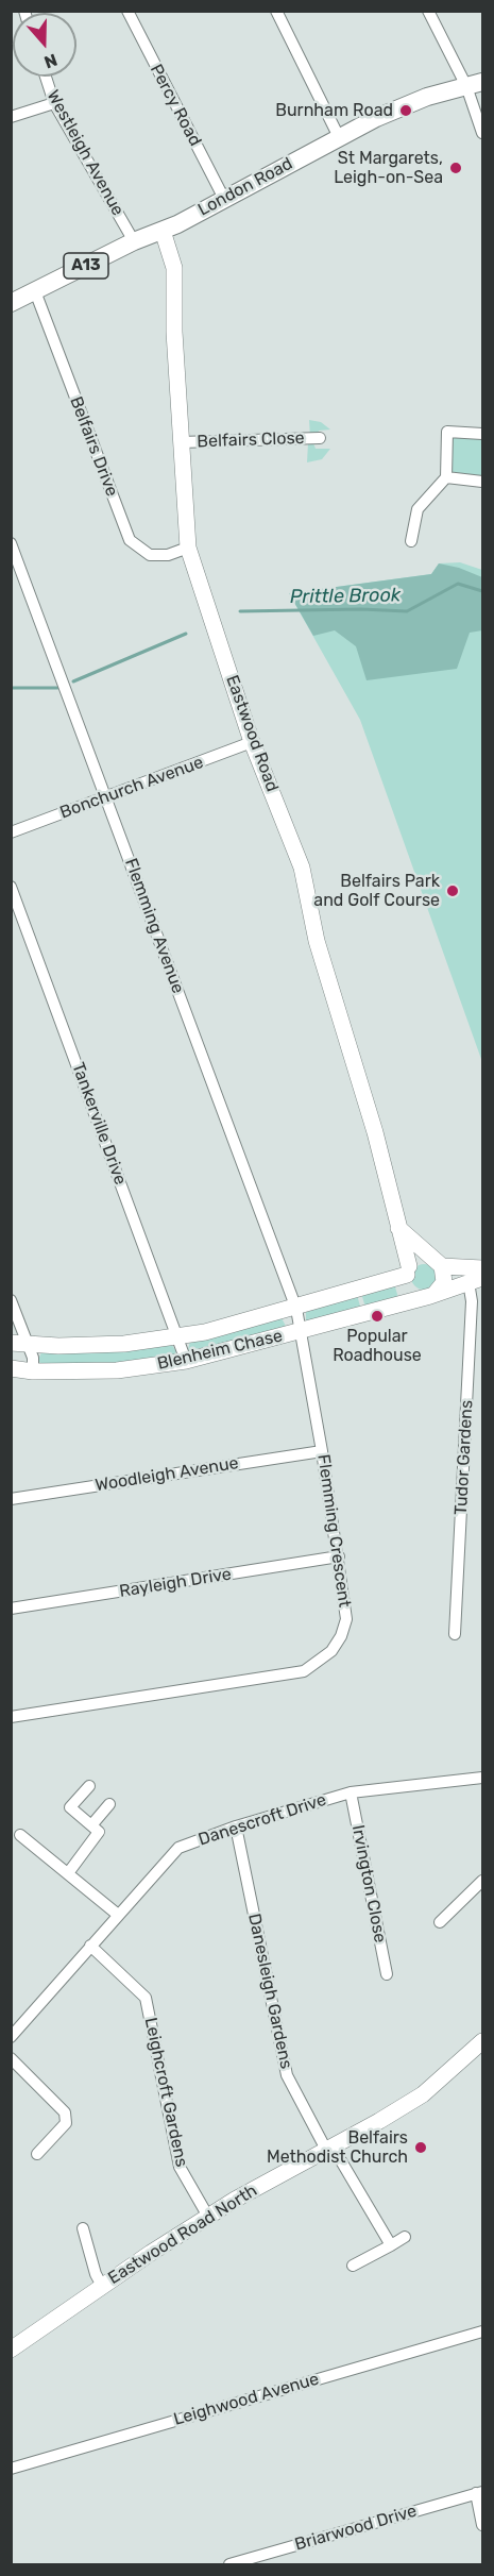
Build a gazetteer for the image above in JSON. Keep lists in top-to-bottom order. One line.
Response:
{"streets":{"main road":["London Road","A13"],"street":["Percy Road","Westleigh Avenue","Belfairs Close","Belfairs Drive","Eastwood Road","Bonchurch Avenue","Flemming Avenue","Tankerville Drive","Blenheim Chase","Tudor Gardens","Woodleigh Avenue","Flemming Crescent","Rayleigh Drive","Danescroft Drive","Irvington Close","Danesleigh Gardens","Leighcroft Gardens","Eastwood Road North","Leighwood Avenue","Briarwood Drive"]},"crossings":[["Percy Road","London Road"],["Westleigh Avenue","London Road"],["London Road","Belfairs Drive"],["London Road","Eastwood Road"],["Belfairs Close","Eastwood Road"],["Belfairs Drive","Eastwood Road"],["Eastwood Road","Bonchurch Avenue"],["Eastwood Road","Blenheim Chase"],["Bonchurch Avenue","Flemming Avenue"],["Flemming Avenue","Blenheim Chase"],["Flemming Avenue","Flemming Crescent"],["Tankerville Drive","Blenheim Chase"],["Blenheim Chase","Flemming Crescent"],["Woodleigh Avenue","Flemming Crescent"],["Flemming Crescent","Rayleigh Drive"],["Danescroft Drive","Irvington Close"],["Danescroft Drive","Danesleigh Gardens"],["Danescroft Drive","Leighcroft Gardens"],["Danesleigh Gardens","Eastwood Road North"],["Leighcroft Gardens","Eastwood Road North"]],"water":["Prittle Brook"],"places":["Burnham Road","St Margarets, Leigh-on-Sea","Belfairs Park and Golf Course","Popular Roadhouse","Belfairs Methodist Church"],"north":"bottom"}
